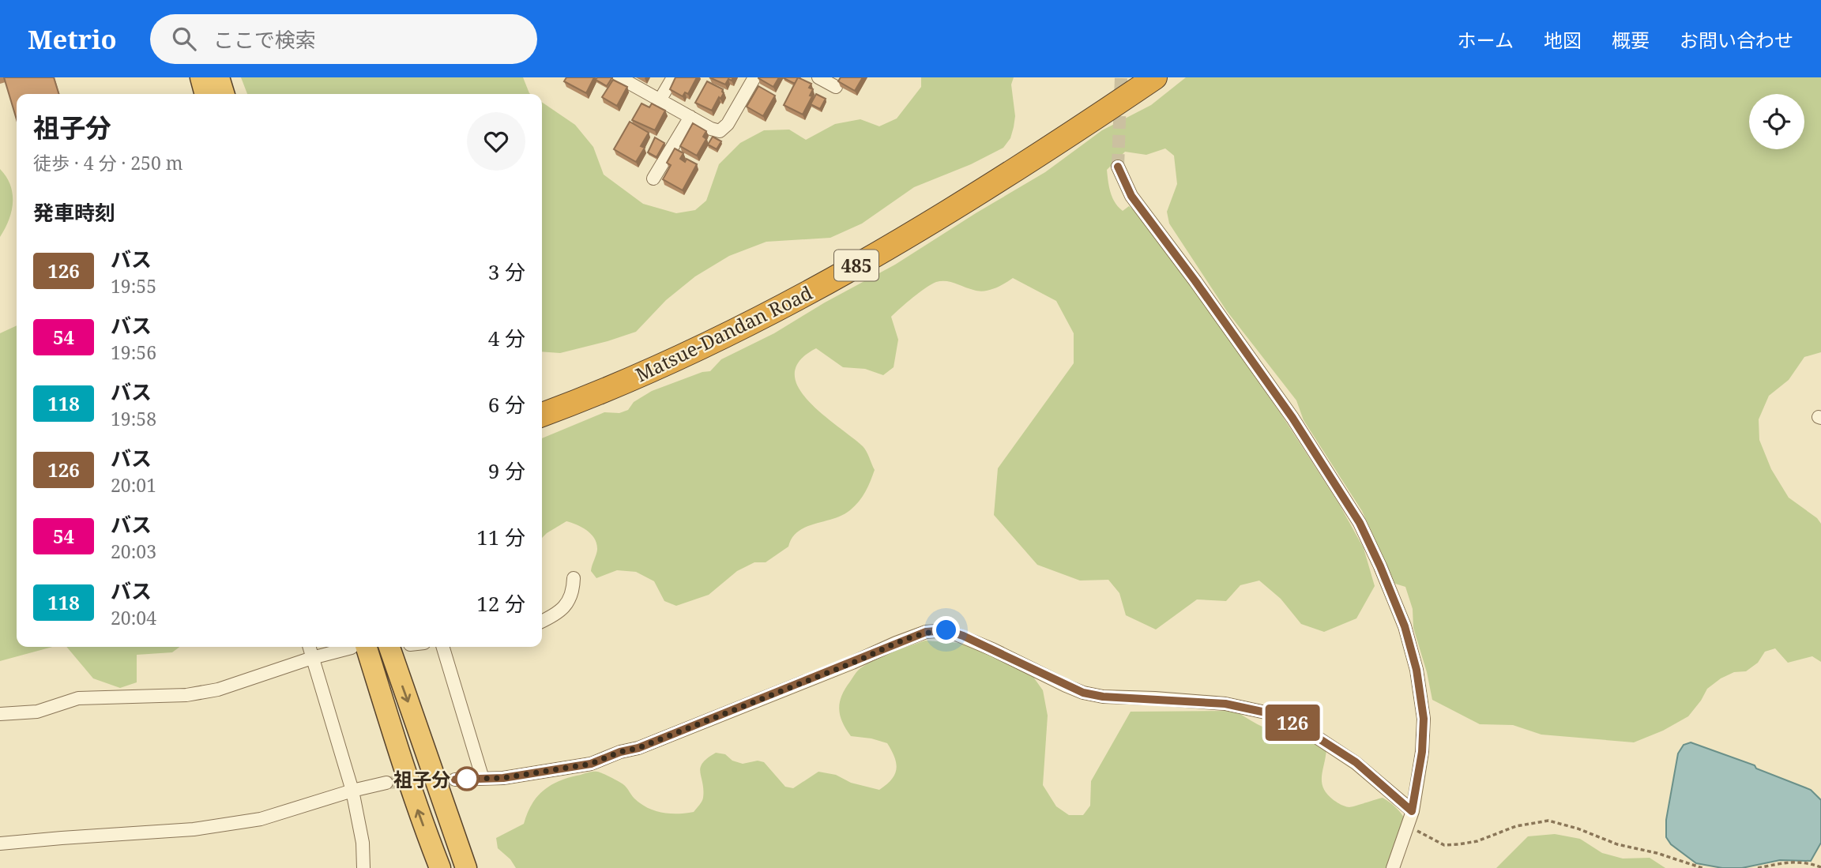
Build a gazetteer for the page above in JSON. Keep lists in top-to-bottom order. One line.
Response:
{"streets":{"highway":["485","Matsue-Dandan Road"]},"places":["祖子分"],"lines":["bus line 126"],"page":{"header":"Metrio","search":"ここで検索","nav":["ホーム","地図","概要","お問い合わせ"],"on_map":"126","heading":[["祖子分","徒歩 · 4 分 · 250 m"],"発車時刻"],"list":[{"mark":"126","name":"バス","note":"19:55","value":"3 分"},{"mark":"54","name":"バス","note":"19:56","value":"4 分"},{"mark":"118","name":"バス","note":"19:58","value":"6 分"},{"mark":"126","name":"バス","note":"20:01","value":"9 分"},{"mark":"54","name":"バス","note":"20:03","value":"11 分"},{"mark":"118","name":"バス","note":"20:04","value":"12 分"}]}}
